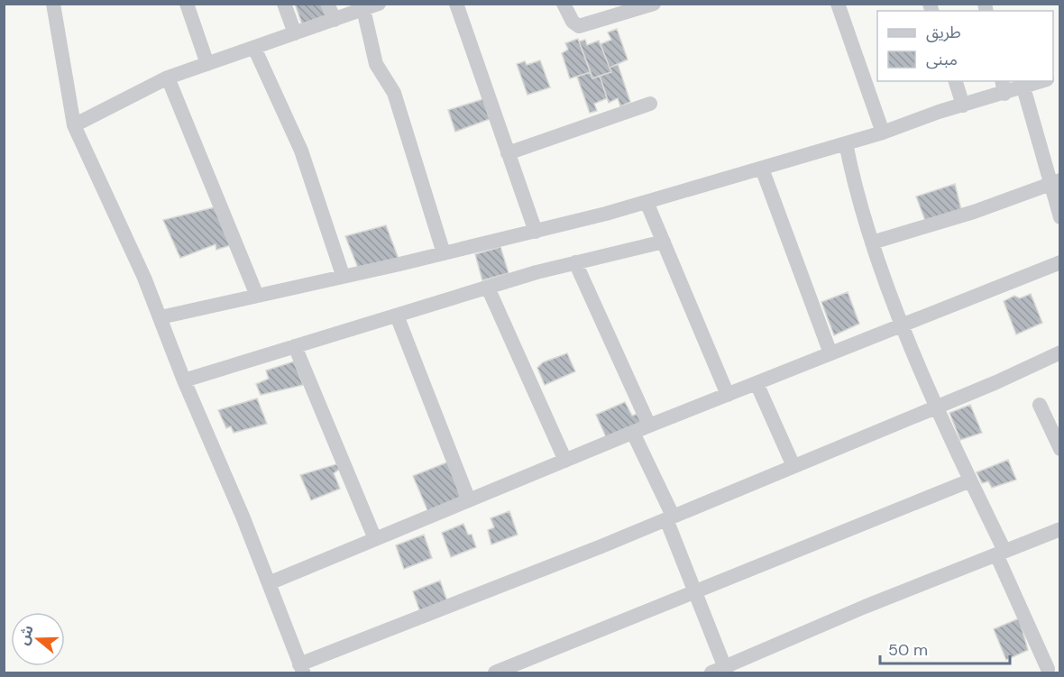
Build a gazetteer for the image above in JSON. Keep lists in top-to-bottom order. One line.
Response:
{"legend":["طريق","مبنى"],"scale_bar":"50 m","north":"left"}
